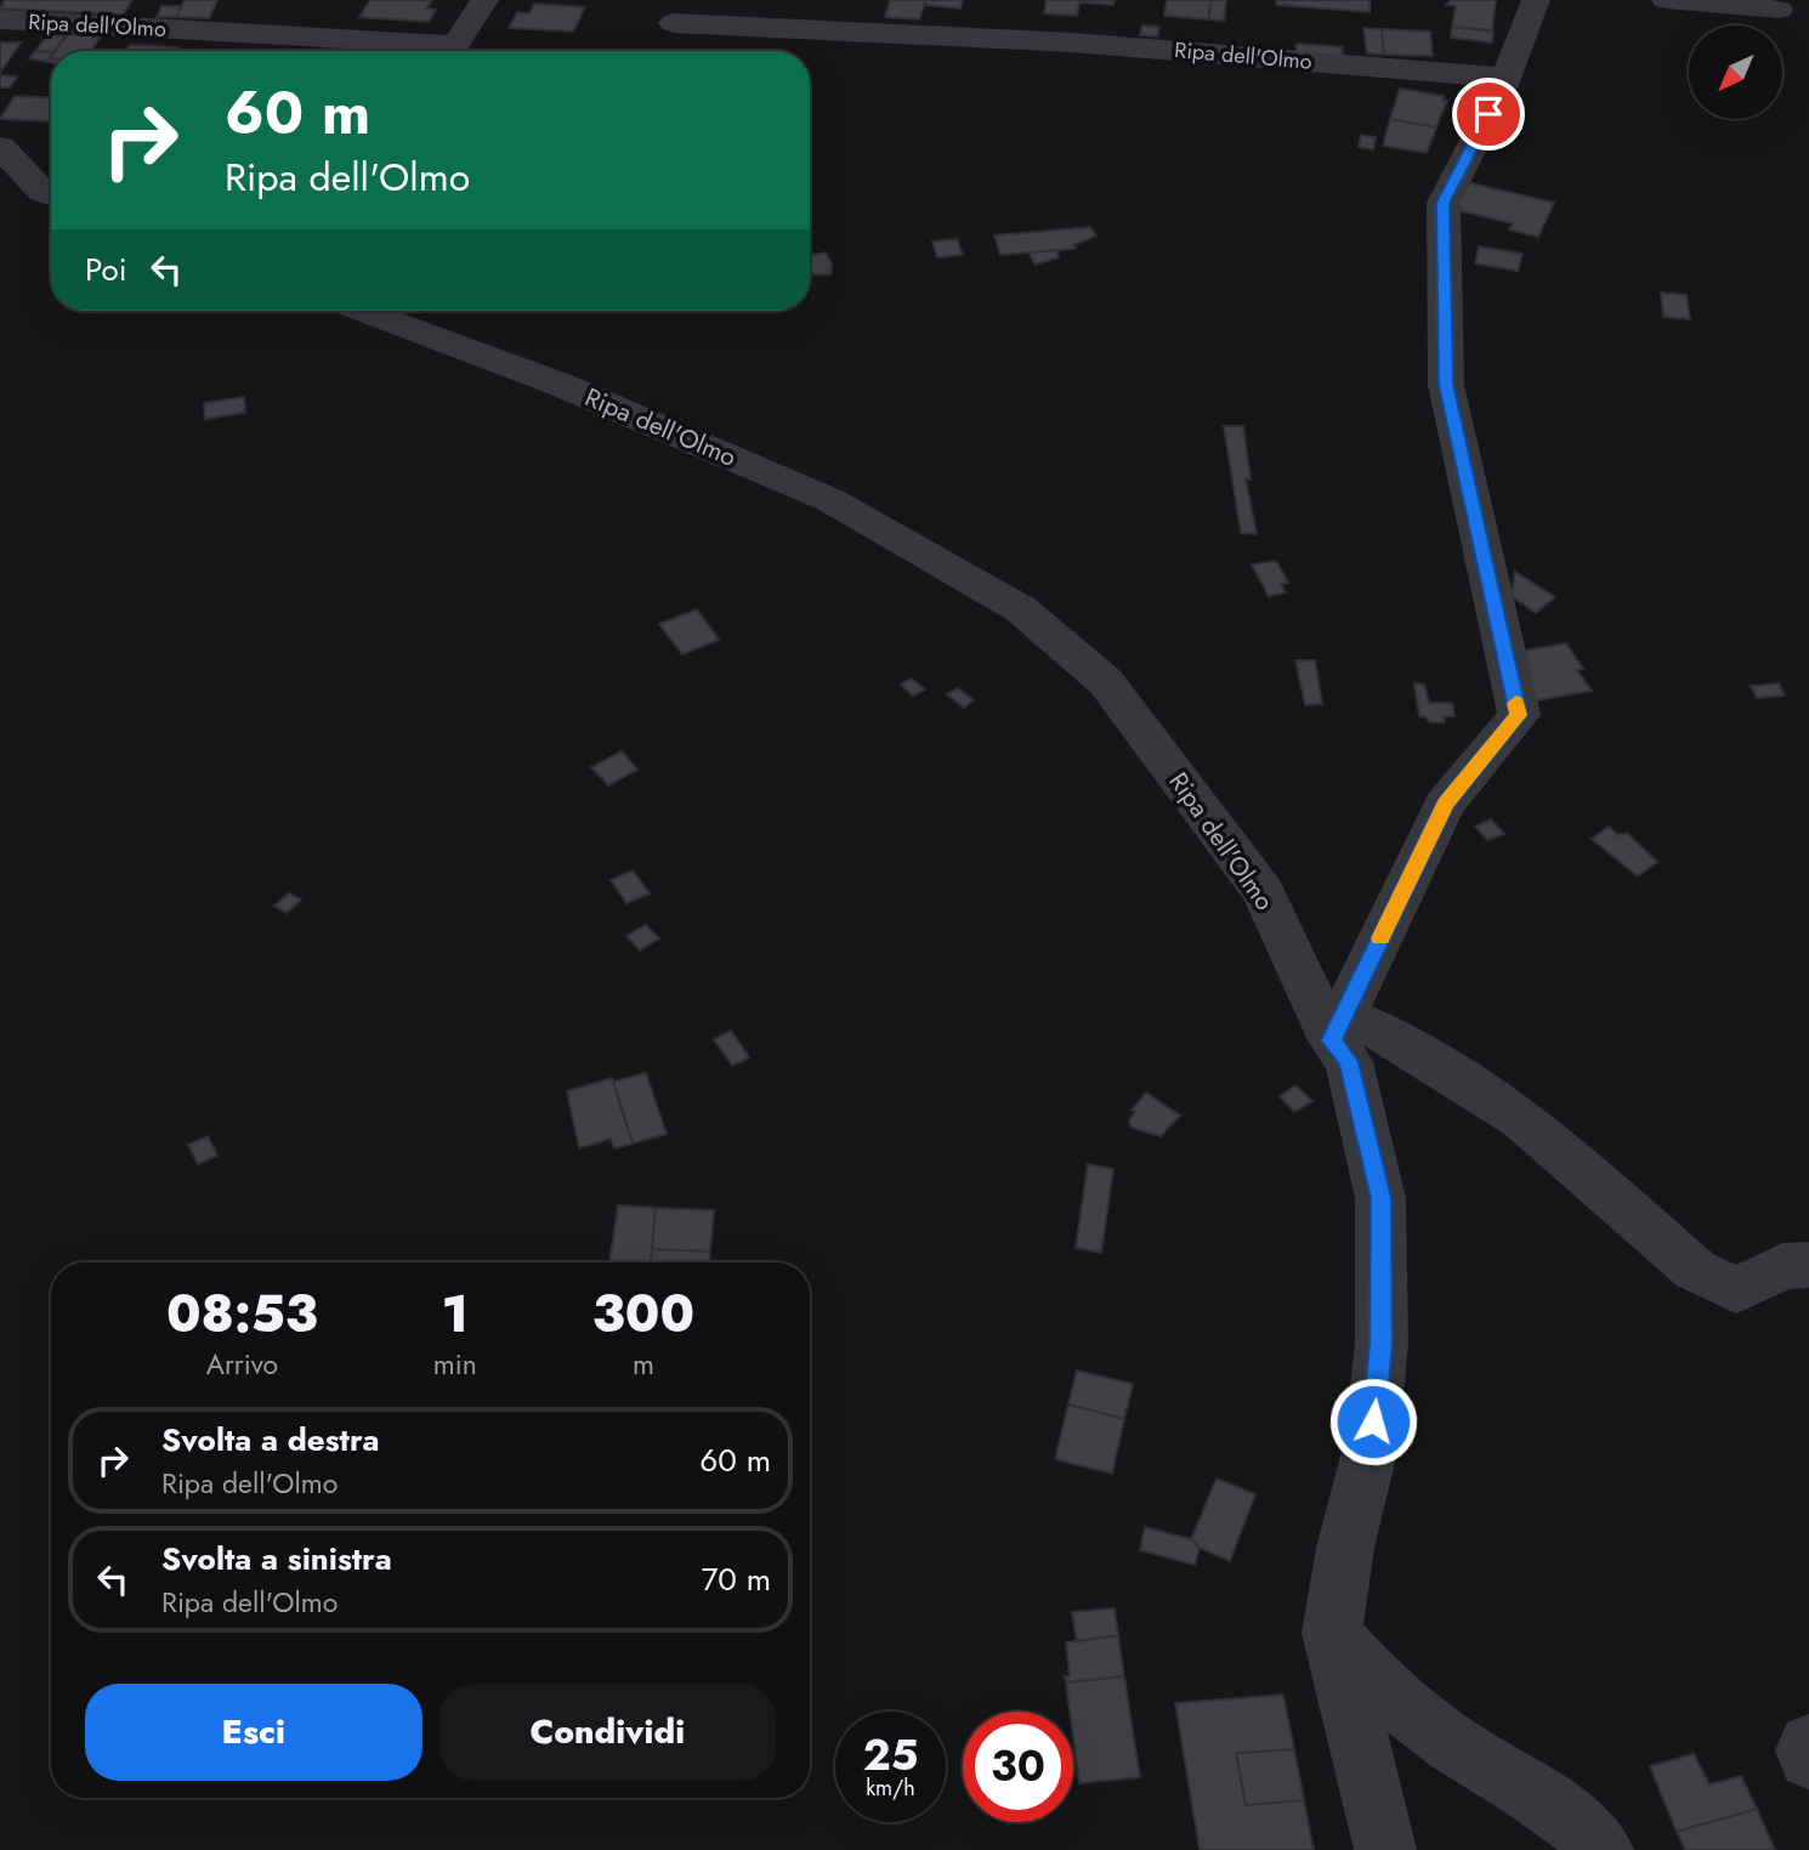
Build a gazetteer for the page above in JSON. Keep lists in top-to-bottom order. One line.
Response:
{"streets":{"street":["Ripa dell'Olmo"]},"north":"bottom left","page":{"turn":["60 m","Ripa dell'Olmo"],"then":"Poi","eta":["08:53","Arrivo","1","min","300","m"],"list":[{"name":"Svolta a destra","note":"Ripa dell'Olmo","value":"60 m"},{"name":"Svolta a sinistra","note":"Ripa dell'Olmo","value":"70 m"}],"buttons":["Esci","Condividi"],"speed":"25 km/h","limit":"30"}}
